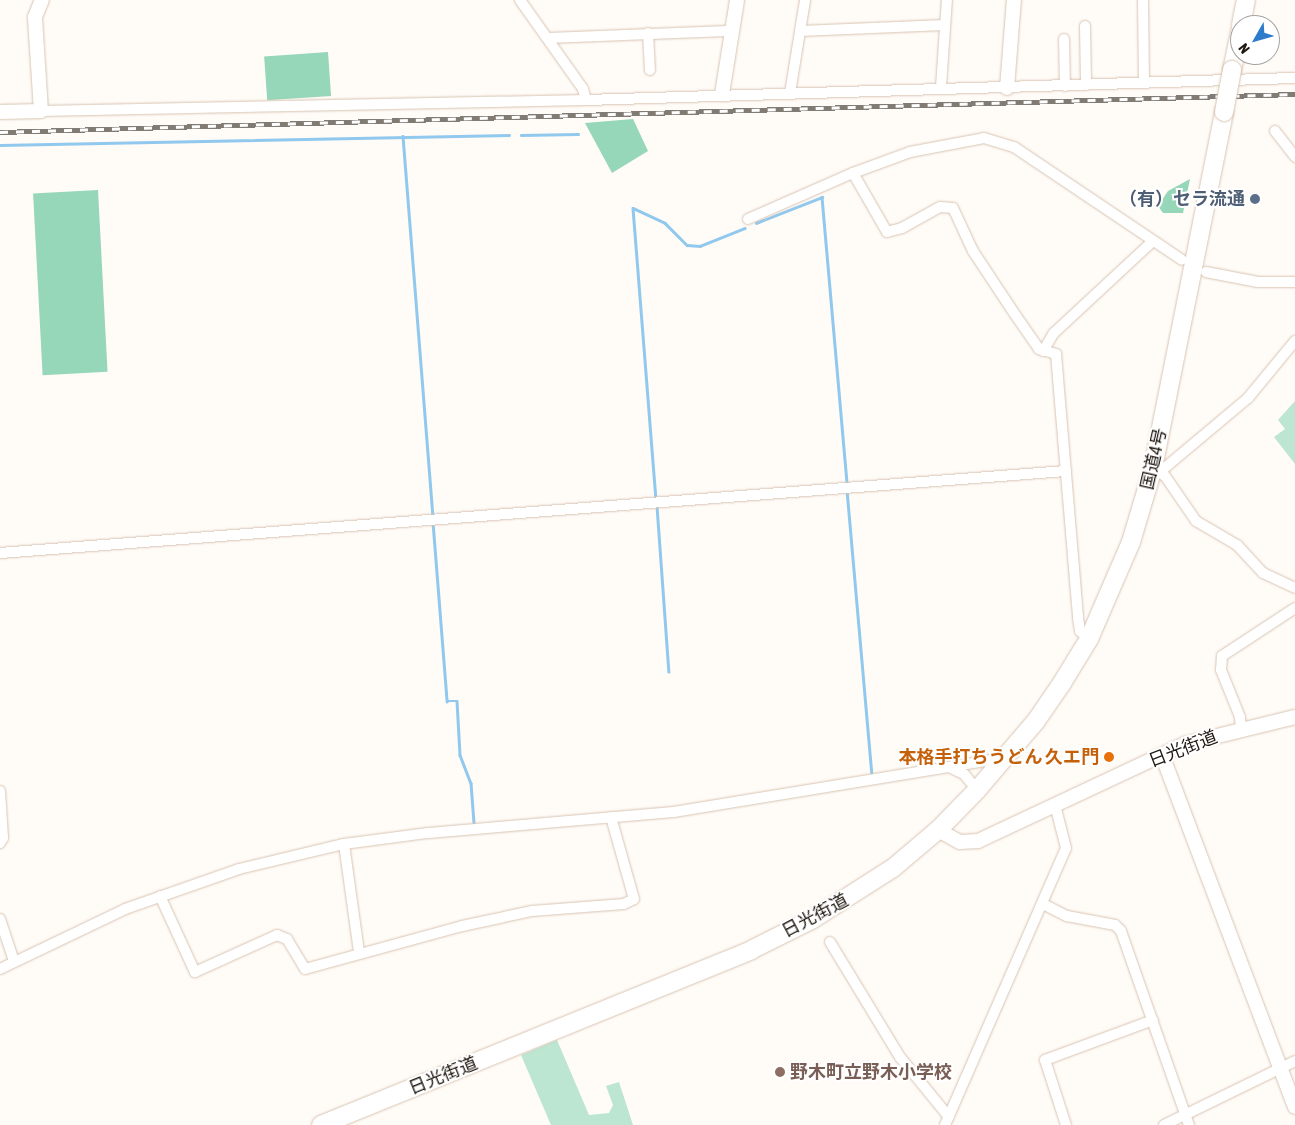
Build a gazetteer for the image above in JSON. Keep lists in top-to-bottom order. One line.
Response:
{"streets":{"highway":["国道4号","日光街道"]},"crossings":[["国道4号","日光街道"]],"places":["（有）セラ流通","本格手打ちうどん 久エ門","野木町立野木小学校"],"north":"bottom left"}
